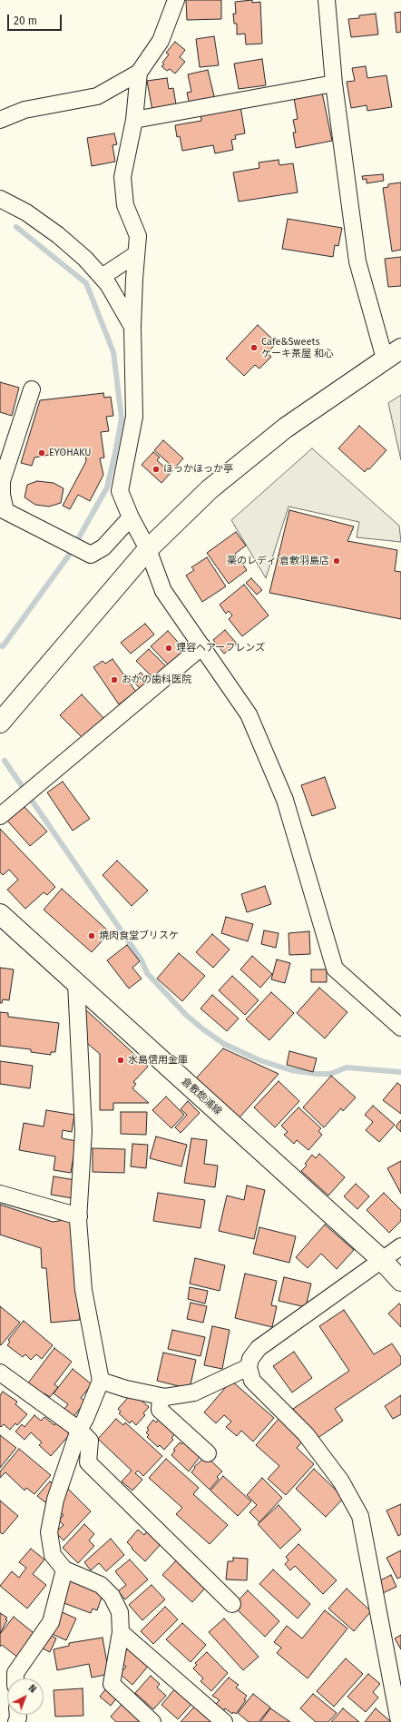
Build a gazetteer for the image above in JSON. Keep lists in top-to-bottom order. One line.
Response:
{"streets":{"street":["倉敷飽浦線"]},"places":["Cafe&Sweets ケーキ茶屋 和心","EYOHAKU","ほっかほっか亭","薬のレディ 倉敷羽島店","理容ヘアーフレンズ","おかの歯科医院","焼肉食堂ブリスケ","水島信用金庫"],"scale_bar":"20 m","north":"top right"}
